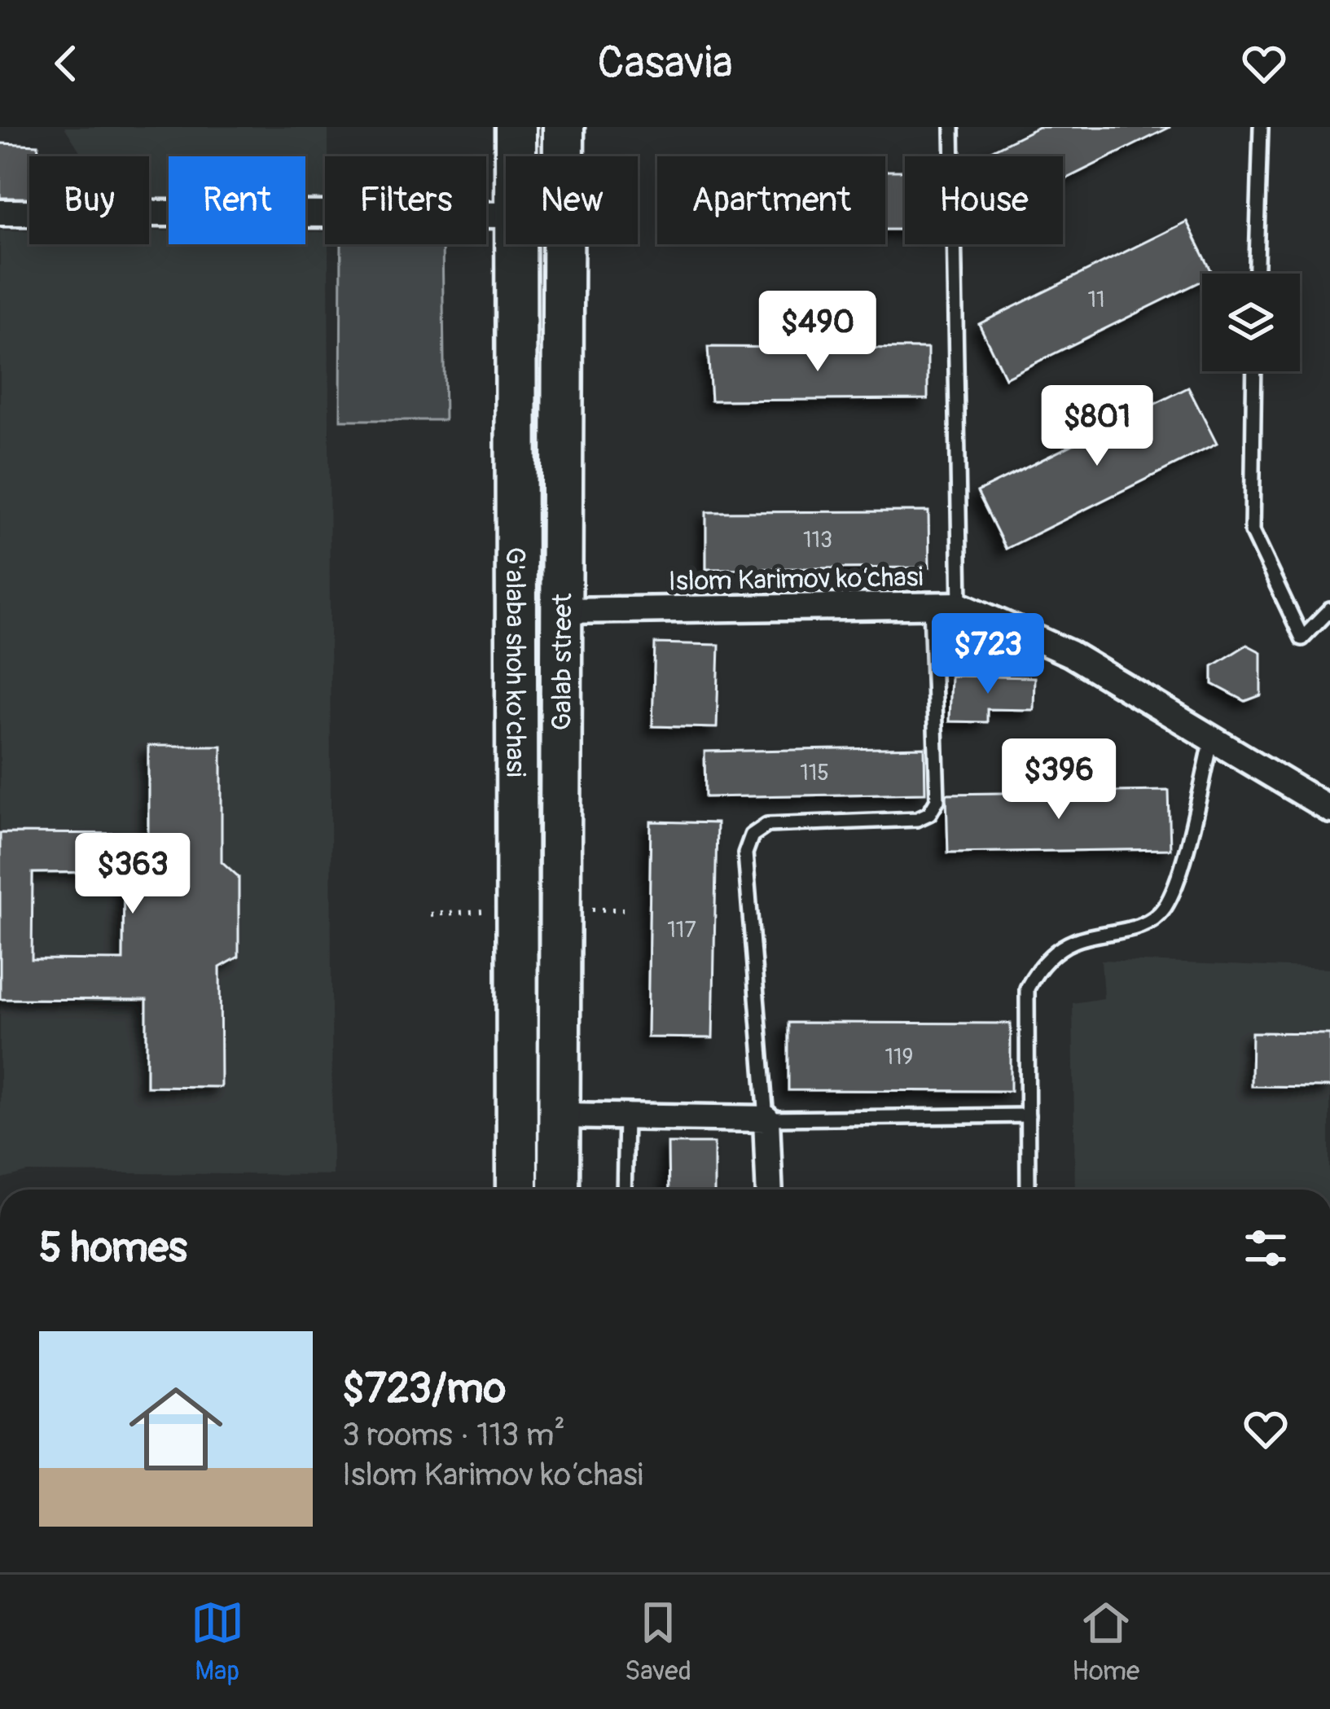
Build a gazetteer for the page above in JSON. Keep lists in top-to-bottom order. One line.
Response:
{"streets":{"main road":["G'alaba shoh ko'chasi","Galab street"],"street":["Islom Karimov ko‘chasi"]},"crossings":[["Islom Karimov ko‘chasi","Galab street"]],"house_numbers":["11","113","115","117","119"],"page":{"header":"Casavia","chip":["Buy","Rent","Filters","New","Apartment","House"],"price":["$490","$801","$723","$396","$363"],"heading":"5 homes","list":[{"name":"$723/mo","note":"3 rooms · 113 m² · Islom Karimov ko‘chasi"}],"tabs":["Map","Saved","Home"]}}
